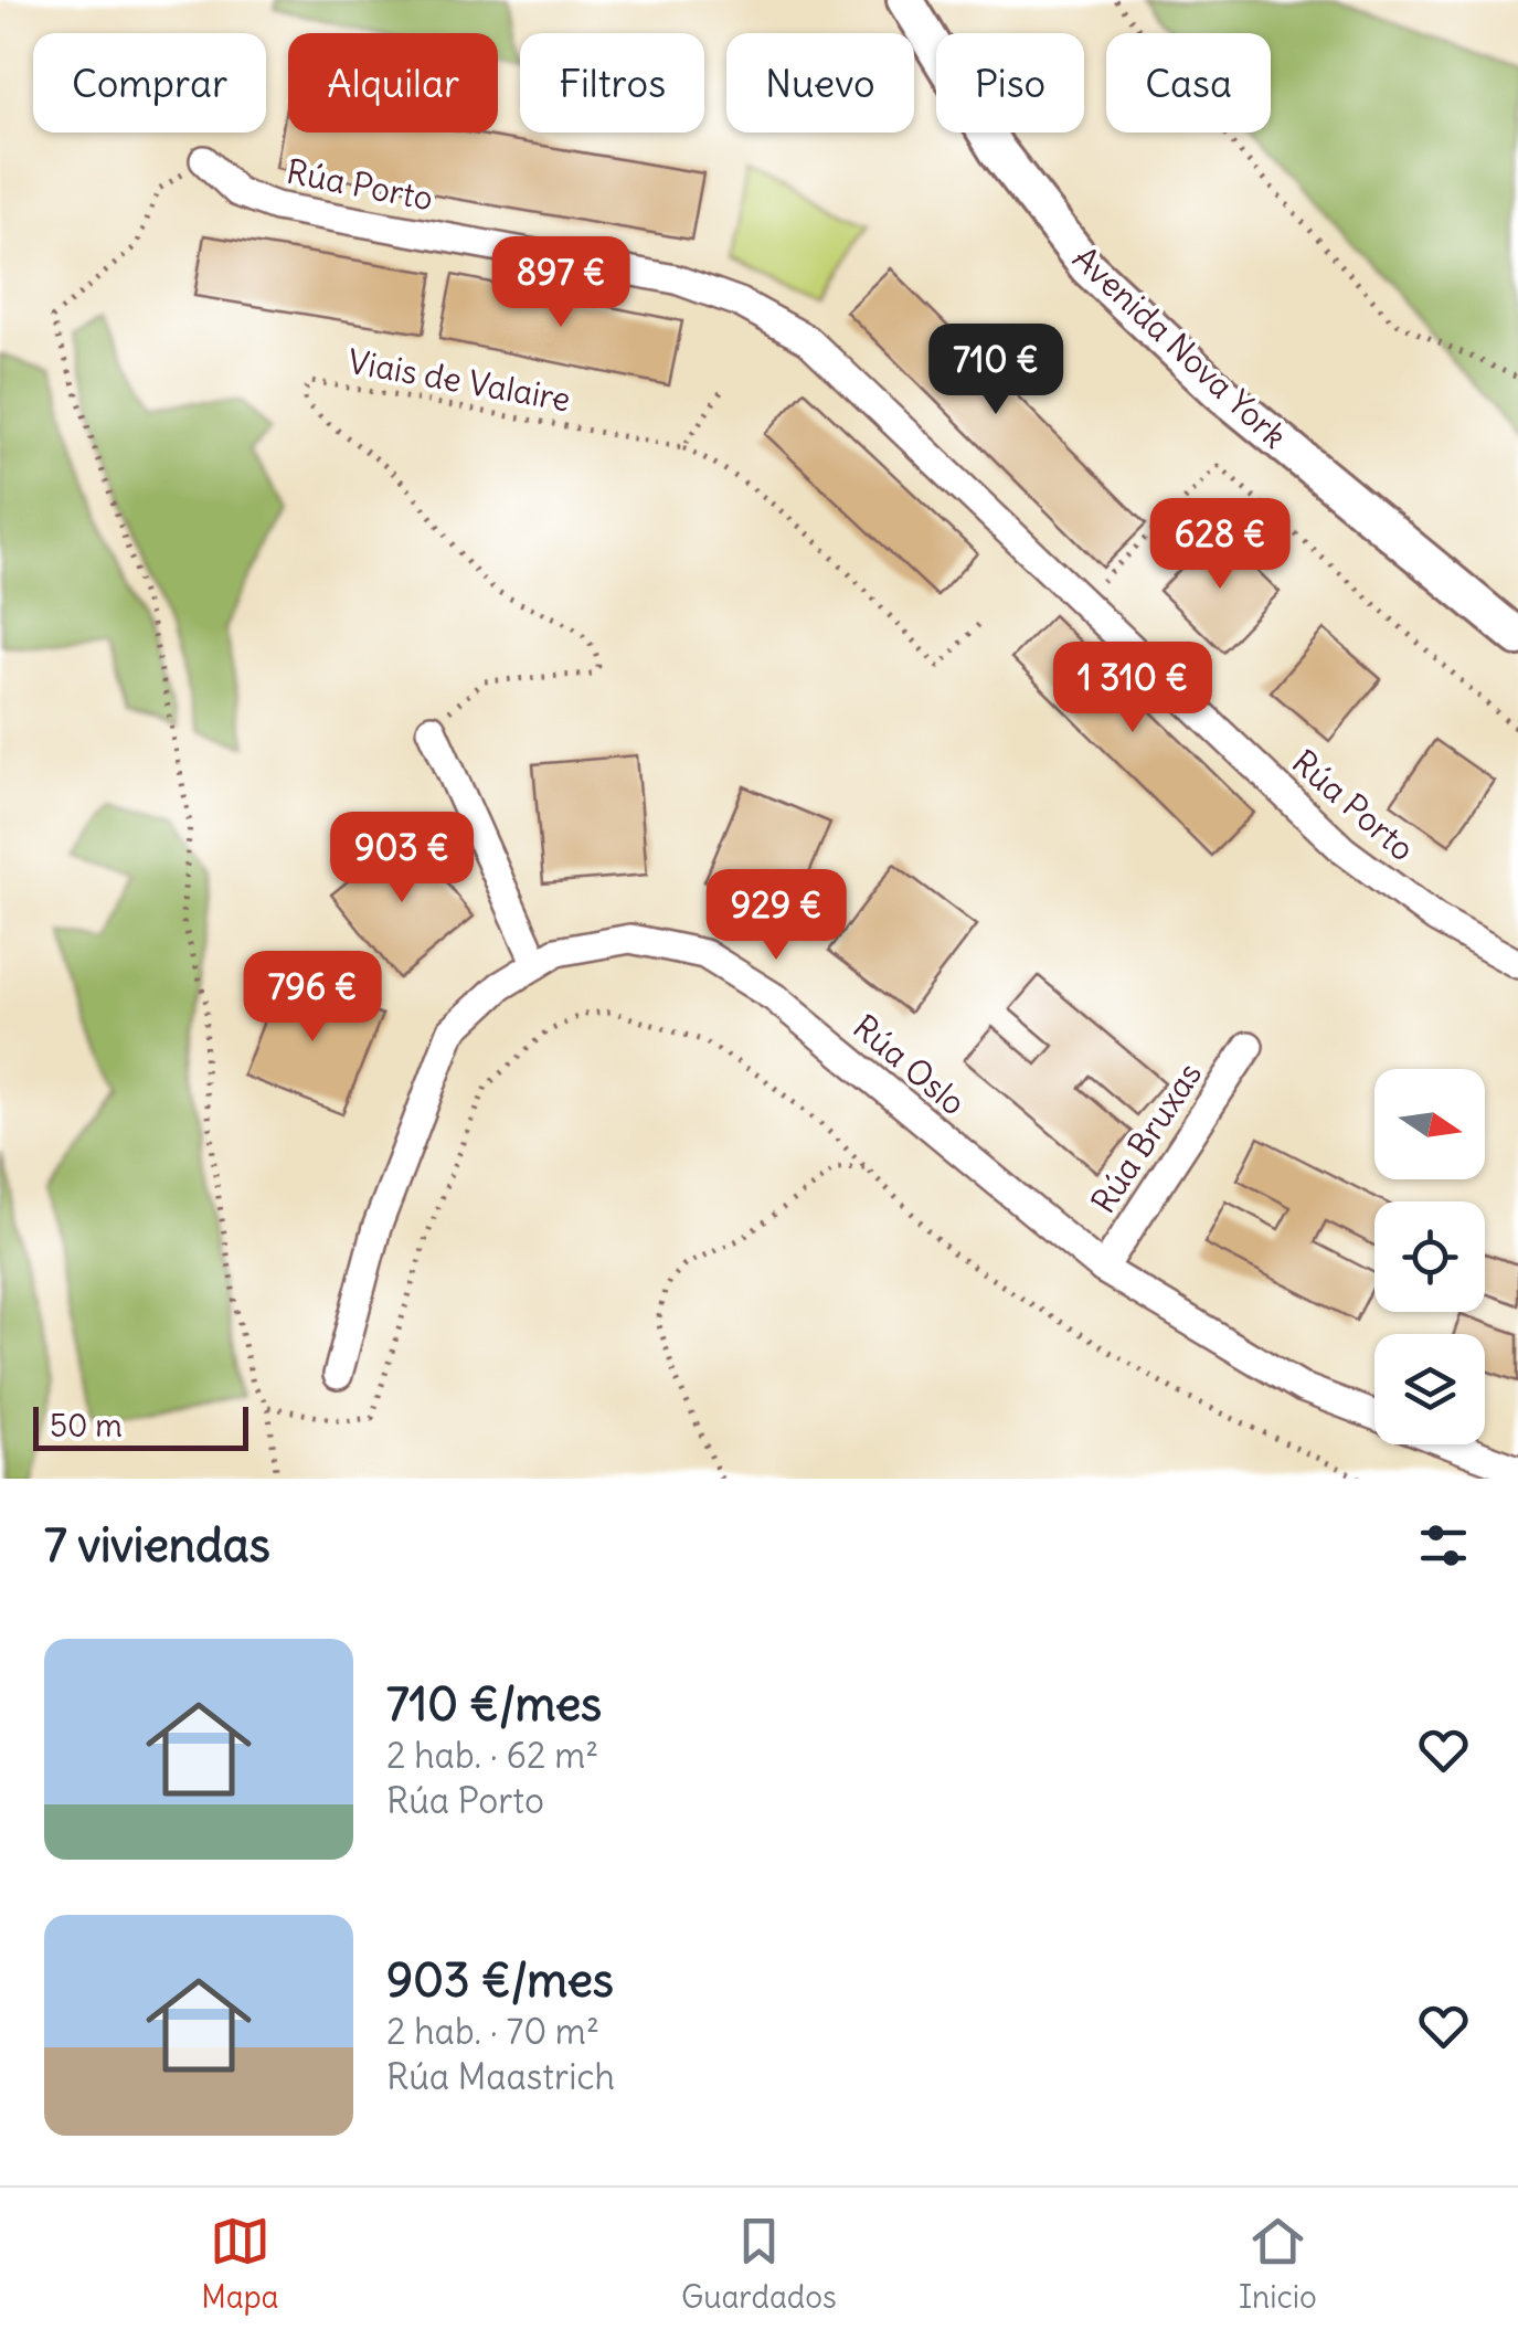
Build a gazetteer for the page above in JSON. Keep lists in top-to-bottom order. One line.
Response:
{"streets":{"street":["Rúa Porto","Avenida Nova York","Rúa Oslo","Rúa Bruxas"],"path":["Viais de Valaire"]},"crossings":[["Rúa Oslo","Rúa Bruxas"]],"scale_bar":"50 m","north":"right","page":{"chip":["Comprar","Alquilar","Filtros","Nuevo","Piso","Casa"],"price":["897 €","710 €","628 €","1 310 €","903 €","929 €","796 €"],"scale":"50 m","heading":"7 viviendas","list":[{"name":"710 €/mes","note":"2 hab. · 62 m² · Rúa Porto"},{"name":"903 €/mes","note":"2 hab. · 70 m² · Rúa Maastrich"}],"tabs":["Mapa","Guardados","Inicio"]}}
